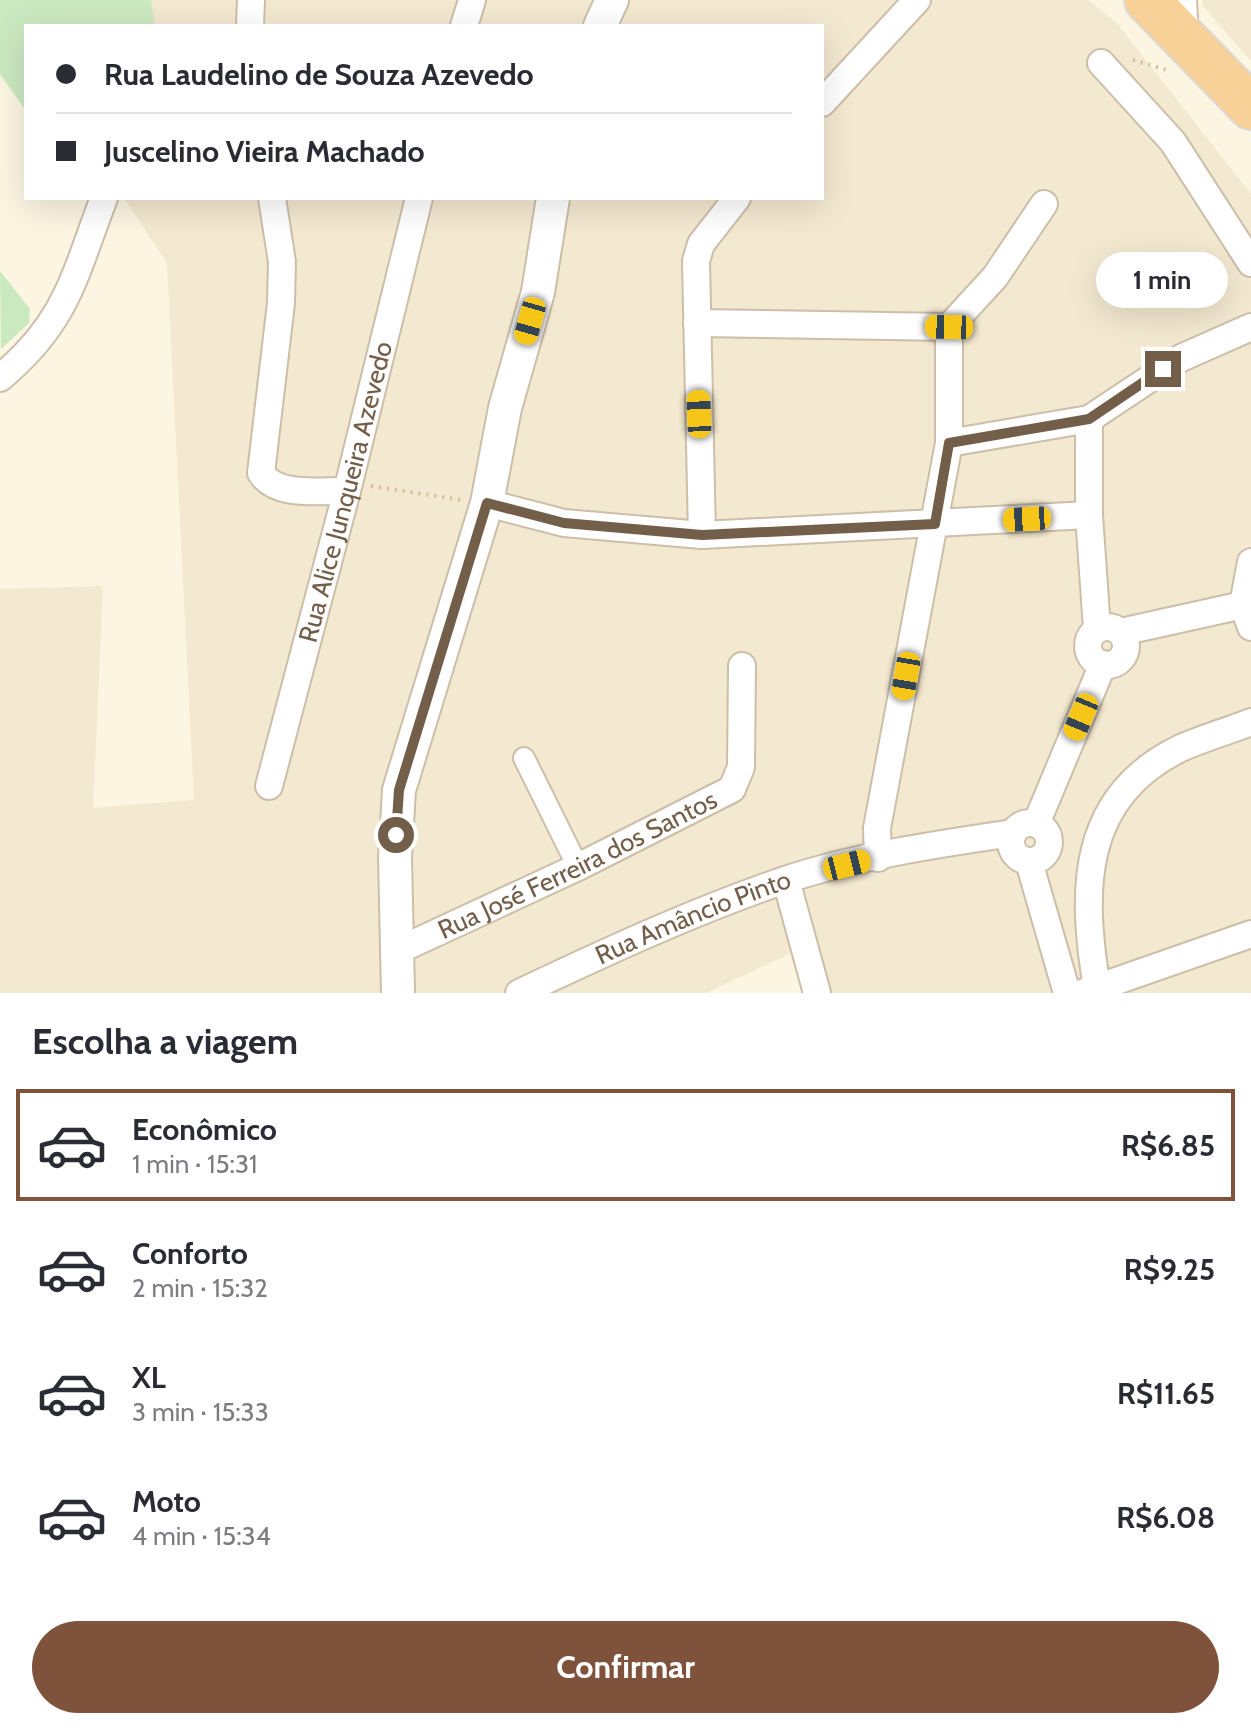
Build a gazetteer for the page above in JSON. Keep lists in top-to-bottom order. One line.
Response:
{"streets":{"street":["Rua Alice Junqueira Azevedo","Rua José Ferreira dos Santos","Rua Amâncio Pinto"]},"page":{"banner":["Rua Laudelino de Souza Azevedo","Juscelino Vieira Machado"],"bubble":"1 min","heading":"Escolha a viagem","list":[{"name":"Econômico","note":"1 min · 15:31","value":"R$6.85"},{"name":"Conforto","note":"2 min · 15:32","value":"R$9.25"},{"name":"XL","note":"3 min · 15:33","value":"R$11.65"},{"name":"Moto","note":"4 min · 15:34","value":"R$6.08"}],"buttons":"Confirmar"}}
